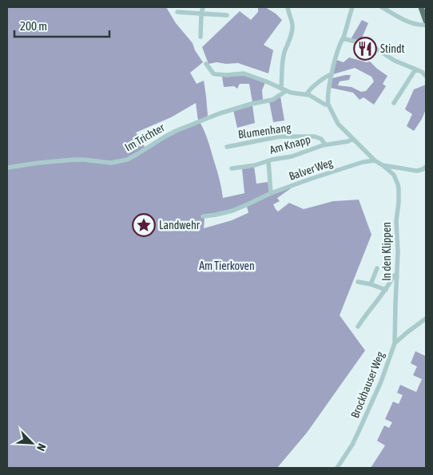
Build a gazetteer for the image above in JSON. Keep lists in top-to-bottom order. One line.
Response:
{"streets":{"street":["Blumenhang","Im Trichter","Am Knapp","Balver Weg","In den Klippen","Brockhauser Weg"]},"crossings":[["Blumenhang","Am Knapp"],["In den Klippen","Brockhauser Weg"]],"parks":["Am Tierkoven"],"places":{"restaurant":["Stindt"],"place":["Landwehr"]},"scale_bar":"200 m","north":"bottom right"}
